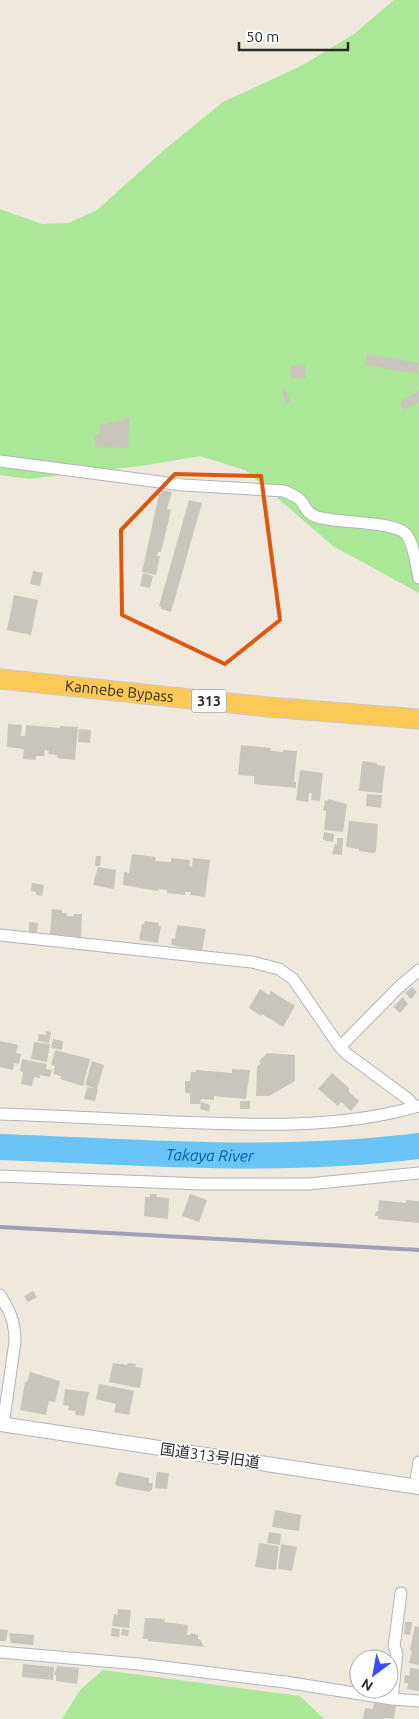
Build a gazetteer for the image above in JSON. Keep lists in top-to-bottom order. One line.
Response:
{"streets":{"highway":["Kannebe Bypass","313"],"street":["国道313号旧道"]},"water":["Takaya River"],"scale_bar":"50 m","north":"bottom left"}
